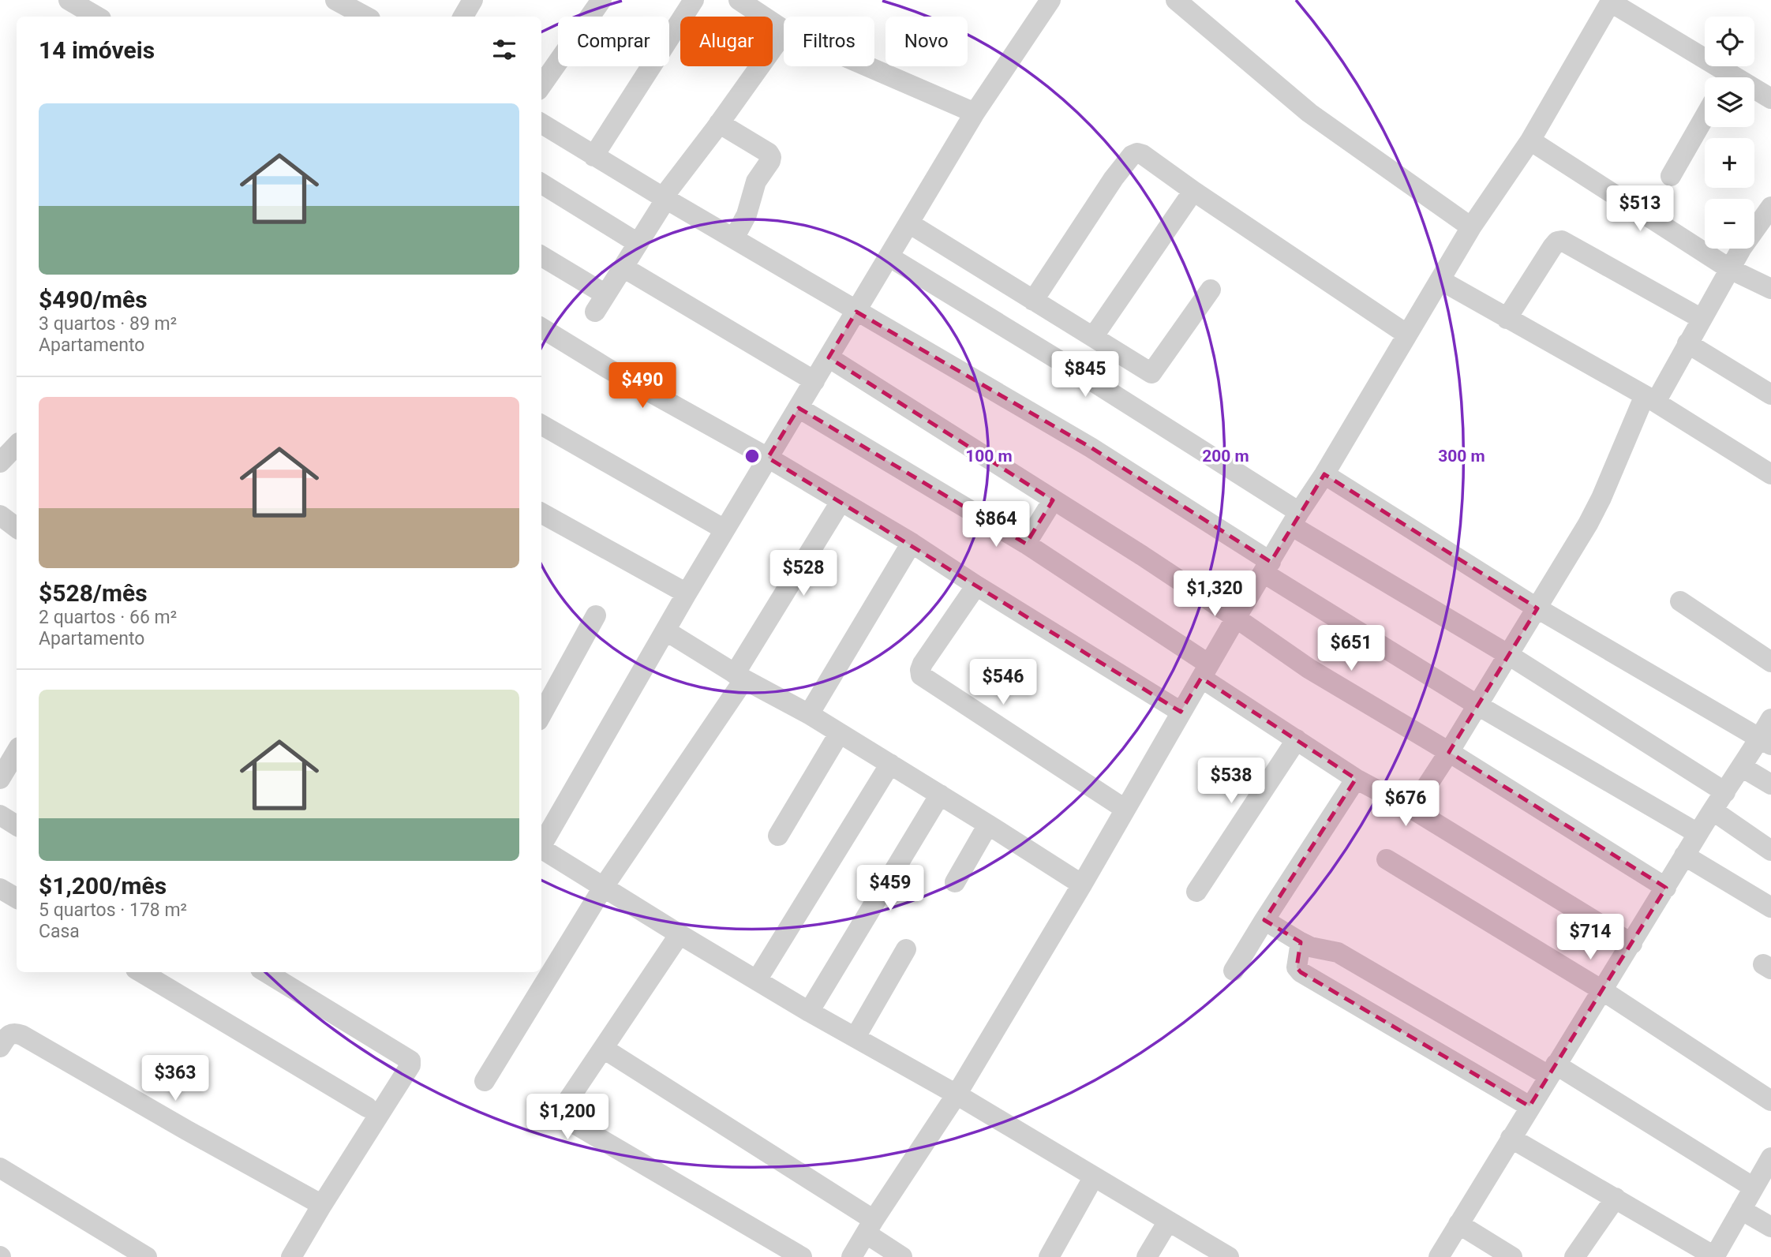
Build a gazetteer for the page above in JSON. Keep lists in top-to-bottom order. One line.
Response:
{"page":{"map_buttons":["+","−"],"chip":["Comprar","Alugar","Filtros","Novo"],"heading":"14 imóveis","list":[{"name":"$490/mês","note":"3 quartos · 89 m² · Apartamento"},{"name":"$528/mês","note":"2 quartos · 66 m² · Apartamento"},{"name":"$1,200/mês","note":"5 quartos · 178 m² · Casa"}],"price":["$513","$845","$490","$864","$528","$1,320","$651","$546","$538","$676","$459","$714","$363","$1,200"]},"rings":["100 m","200 m","300 m"]}
